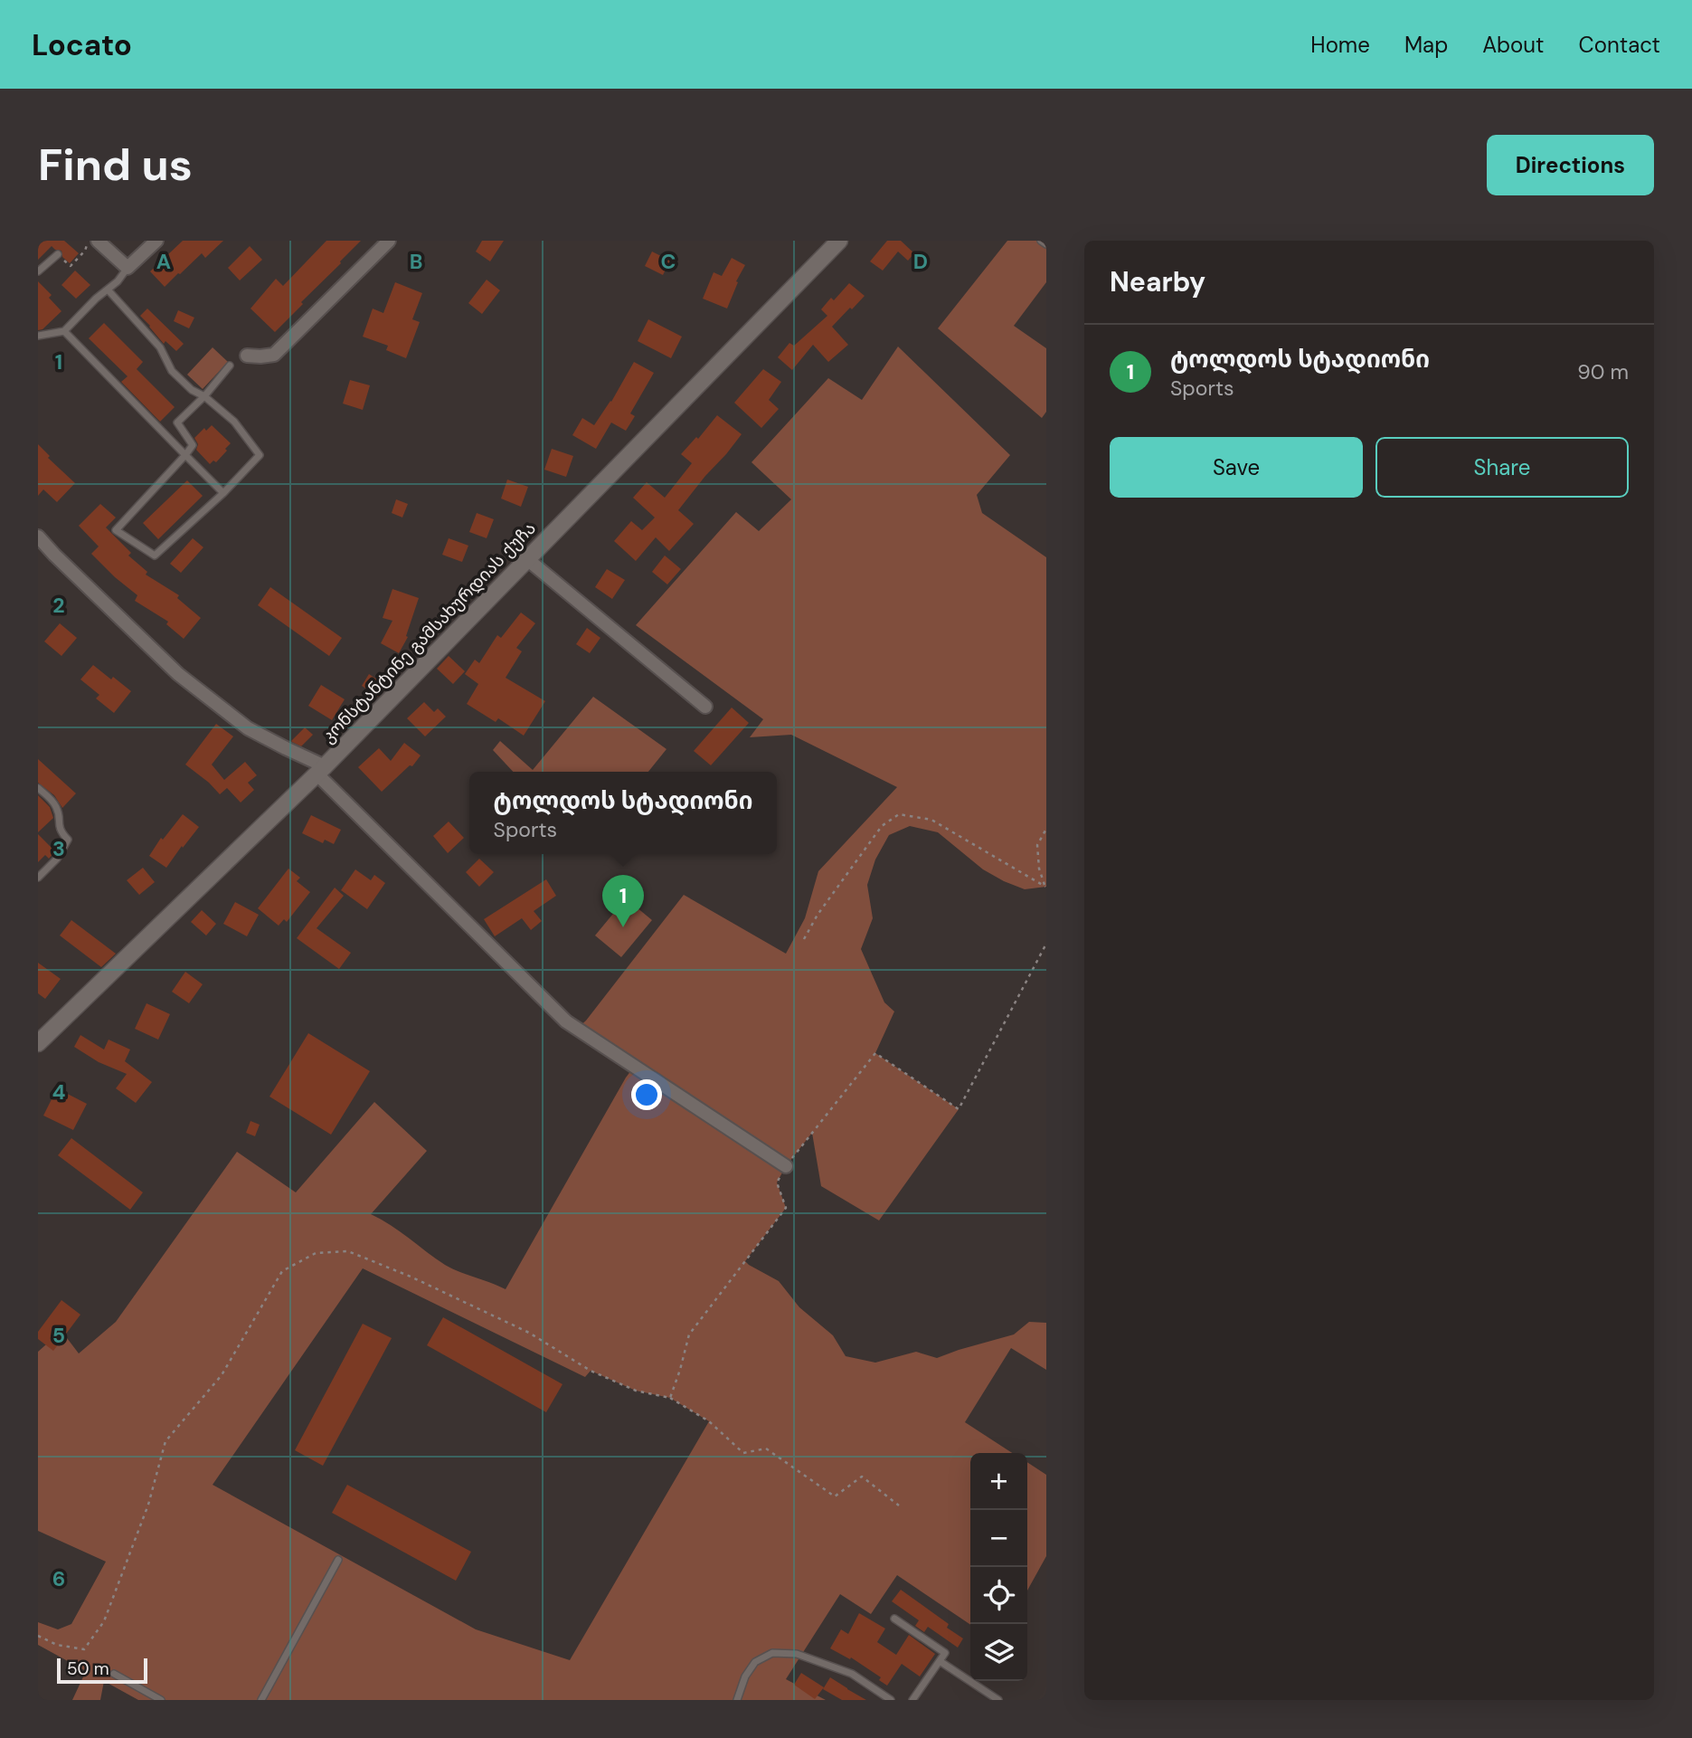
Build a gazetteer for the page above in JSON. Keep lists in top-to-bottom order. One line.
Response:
{"streets":{"street":["კონსტანტინე გამსახურდიას ქუჩა"]},"scale_bar":"50 m","page":{"header":"Locato","nav":["Home","Map","About","Contact"],"buttons":["Directions",["Save","Share"]],"title":"Find us","heading":"Nearby","list":[{"mark":"1","name":"ტოლდოს სტადიონი","note":"Sports","value":"90 m"}],"popup":["ტოლდოს სტადიონი","Sports"],"pins":"1","map_buttons":["+","−"],"scale":"50 m"},"grid":{"columns":["A","B","C","D"],"rows":["1","2","3","4","5","6"]}}
